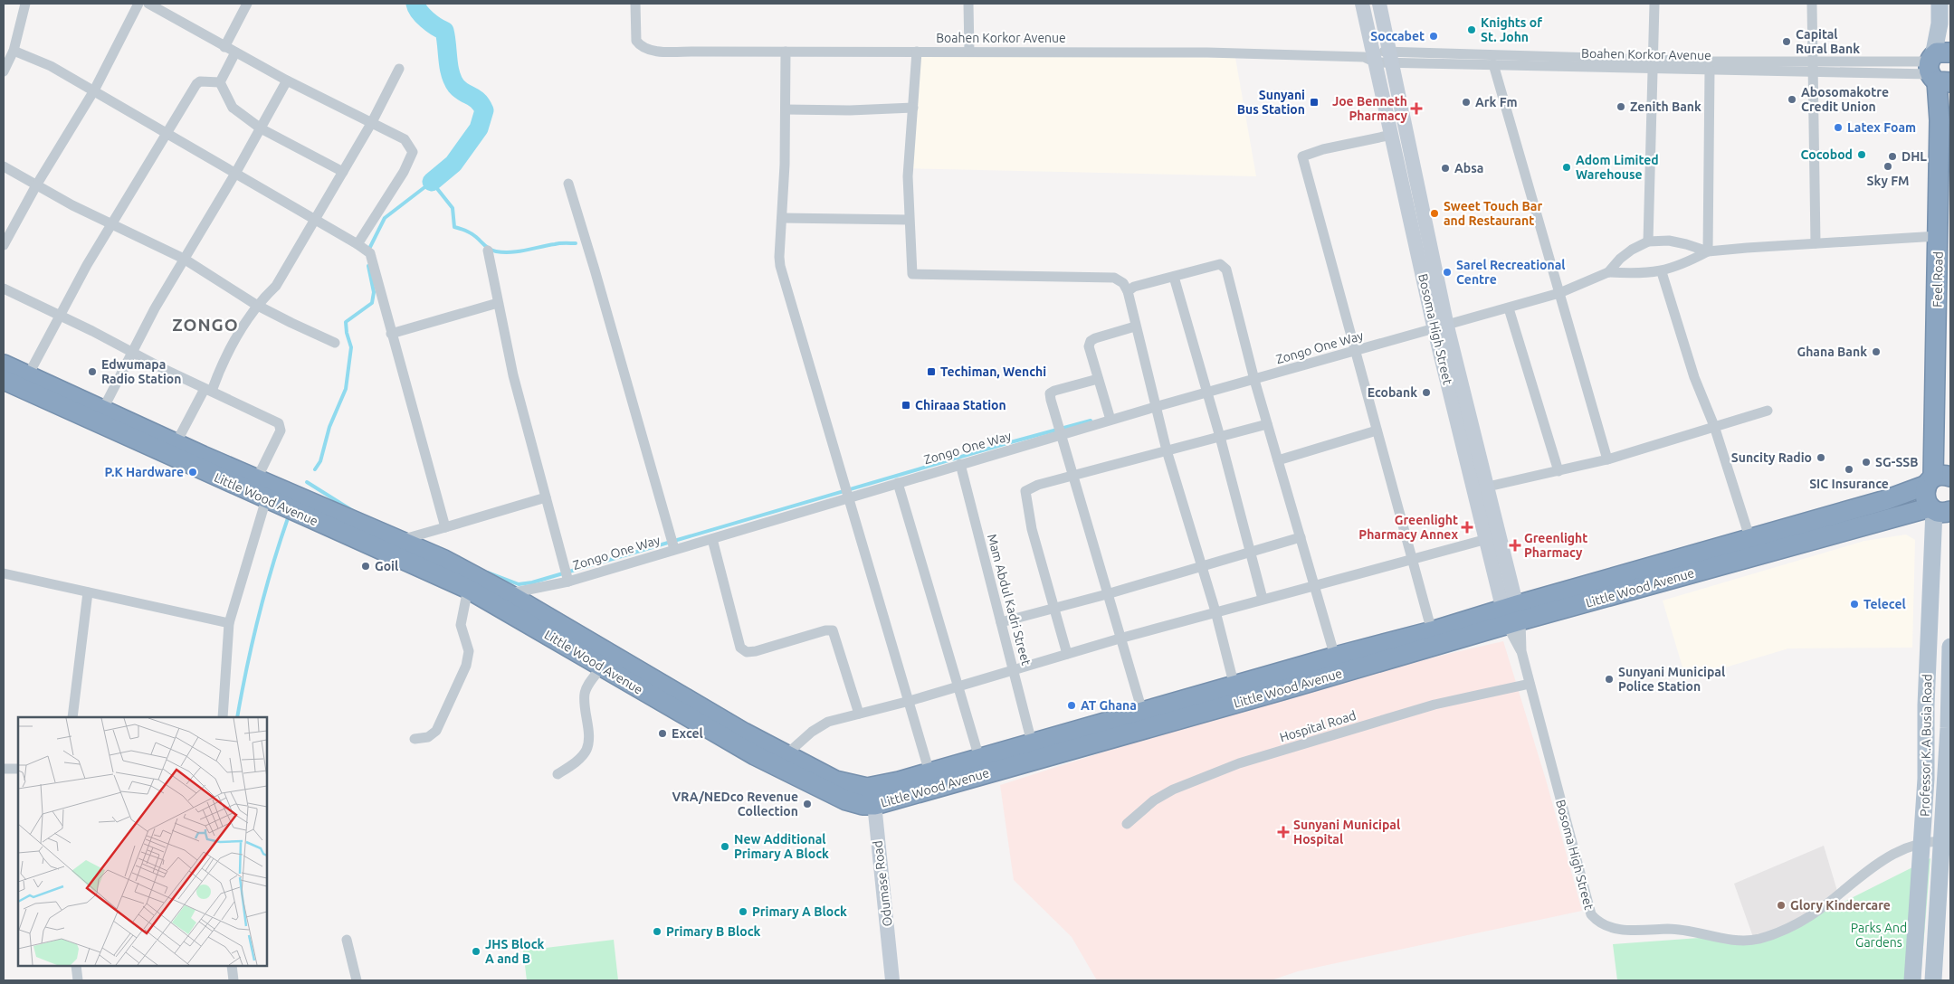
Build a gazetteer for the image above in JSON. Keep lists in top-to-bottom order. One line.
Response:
{"streets":{"highway":["Feel Road","Little Wood Avenue"],"main road":["Professor K.A Busia Road"],"street":["Boahen Korkor Avenue","Bosoma High Street","Zongo One Way","Mam Abdul Kadri Street","Hospital Road","Odumase Road"]},"crossings":[["Boahen Korkor Avenue","Feel Road"],["Boahen Korkor Avenue","Bosoma High Street"],["Feel Road","Little Wood Avenue"],["Feel Road","Professor K.A Busia Road"],["Bosoma High Street","Zongo One Way"],["Bosoma High Street","Little Wood Avenue"],["Bosoma High Street","Hospital Road"],["Bosoma High Street","Professor K.A Busia Road"],["Zongo One Way","Little Wood Avenue"],["Zongo One Way","Mam Abdul Kadri Street"],["Little Wood Avenue","Mam Abdul Kadri Street"],["Little Wood Avenue","Professor K.A Busia Road"],["Little Wood Avenue","Odumase Road"]],"districts":["ZONGO"],"parks":["Parks And Gardens"],"places":{"other":["Knights of St. John","Soccabet","Capital Rural Bank","Abosomakotre Credit Union","Ark Fm","Zenith Bank","Latex Foam","Cocobod","DHL","Sky FM","Adom Limited Warehouse","Absa","Sweet Touch Bar and Restaurant","Sarel Recreational Centre","Ghana Bank","Edwumapa Radio Station","Ecobank","Suncity Radio","SG-SSB","SIC Insurance","P.K Hardware","Goil","Telecel","Sunyani Municipal Police Station","AT Ghana","Excel","VRA/NEDco Revenue Collection","New Additional Primary A Block","Glory Kindercare","Primary A Block","Primary B Block","JHS Block A and B"],"transit":["Sunyani Bus Station","Techiman, Wenchi","Chiraaa Station"],"health":["Joe Benneth Pharmacy","Greenlight Pharmacy Annex","Greenlight Pharmacy","Sunyani Municipal Hospital"]}}
